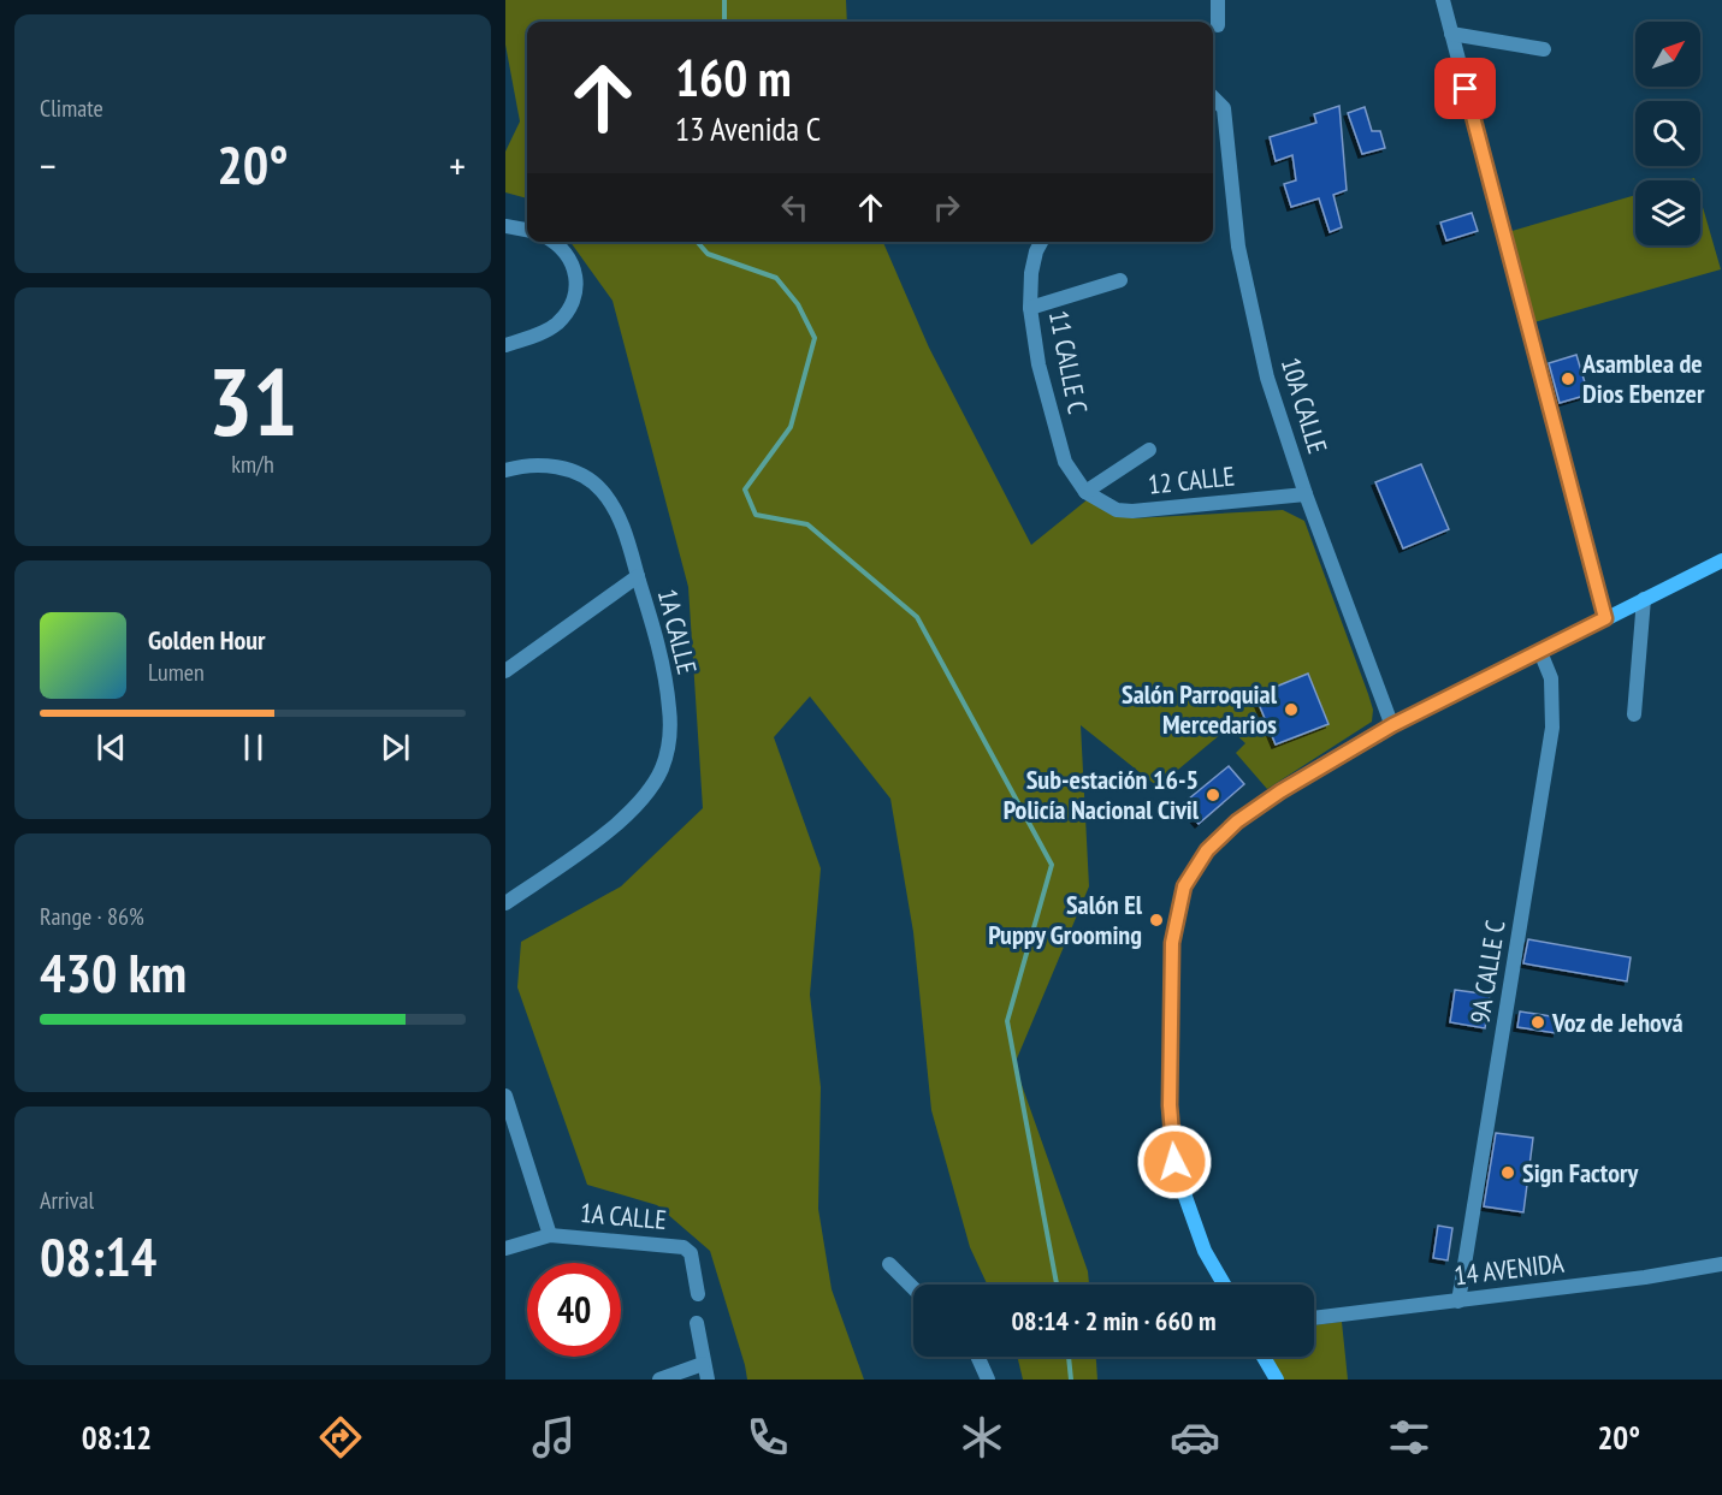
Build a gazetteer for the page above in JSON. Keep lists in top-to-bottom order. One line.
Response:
{"streets":{"street":["11 CALLE C","10A CALLE","12 CALLE","1A CALLE","9A CALLE C","14 AVENIDA"]},"crossings":[["11 CALLE C","12 CALLE"],["10A CALLE","12 CALLE"],["9A CALLE C","14 AVENIDA"]],"places":["Asamblea de Dios Ebenzer","Salón Parroquial Mercedarios","Sub-estación 16-5 Policía Nacional Civil","Salón El Puppy Grooming","Voz de Jehová","Sign Factory"],"north":"top right","page":{"tile":["Climate",["31","km/h"],["Range · 86%","430 km"],["Arrival","08:14"]],"turn":["160 m","13 Avenida C"],"heat":["−","20°","+"],"song":["Golden Hour","Lumen"],"limit":"40","trip":"08:14 · 2 min · 660 m","tabs":["08:12","20°"]}}
